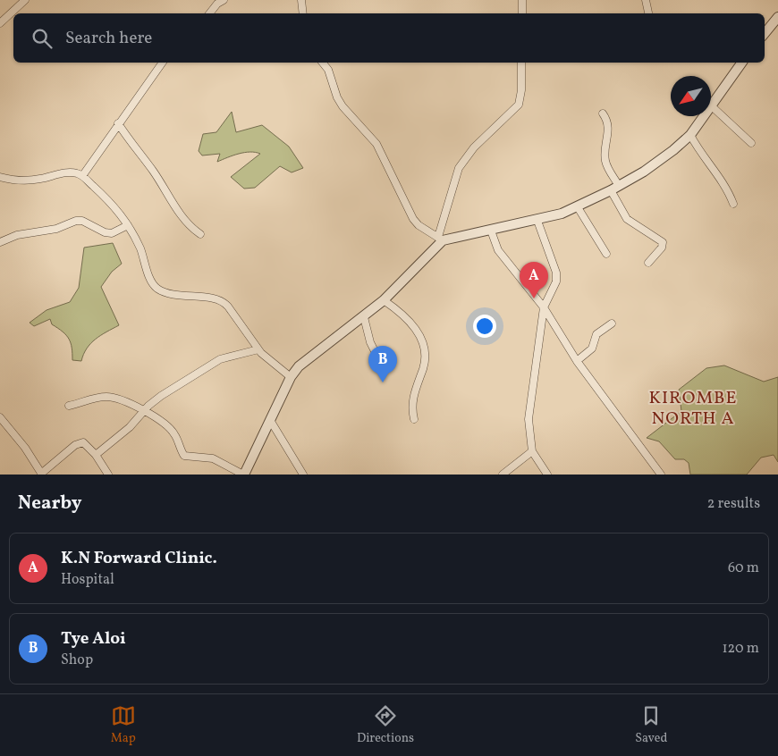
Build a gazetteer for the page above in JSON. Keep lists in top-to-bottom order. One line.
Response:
{"districts":["KIROMBE NORTH A"],"north":"bottom left","page":{"search":"Search here","pins":["A","B"],"heading":["Nearby","2 results"],"list":[{"mark":"A","name":"K.N Forward Clinic.","note":"Hospital","value":"60 m"},{"mark":"B","name":"Tye Aloi","note":"Shop","value":"120 m"}],"nav":["Map","Directions","Saved"]}}
